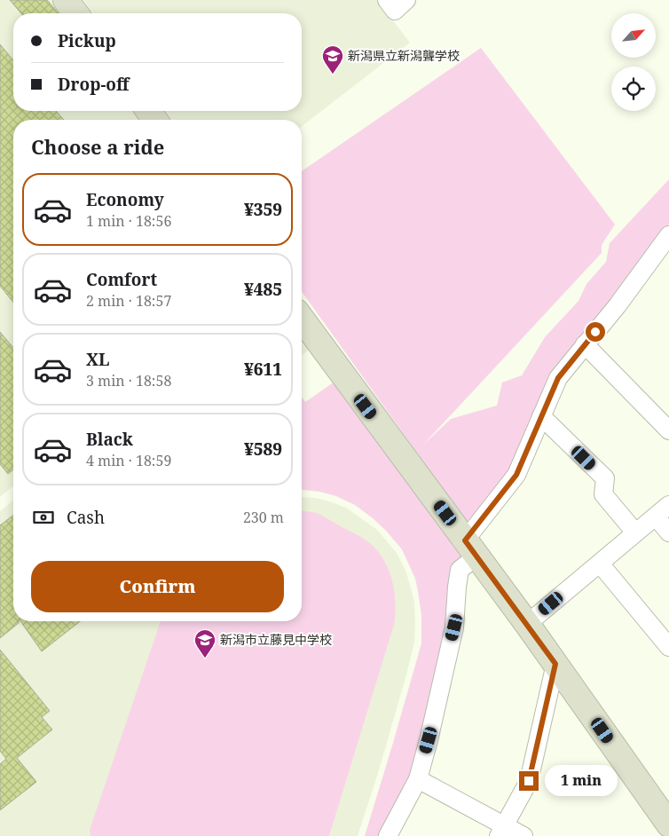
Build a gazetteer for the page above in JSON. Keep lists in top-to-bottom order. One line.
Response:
{"places":{"school or university":["新潟県立新潟聾学校","新潟市立藤見中学校"]},"north":"top right","page":{"banner":["Pickup","Drop-off"],"heading":"Choose a ride","list":[{"name":"Economy","note":"1 min · 18:56","value":"¥359"},{"name":"Comfort","note":"2 min · 18:57","value":"¥485"},{"name":"XL","note":"3 min · 18:58","value":"¥611"},{"name":"Black","note":"4 min · 18:59","value":"¥589"}],"pay":["Cash","230 m"],"buttons":"Confirm","bubble":"1 min"}}
